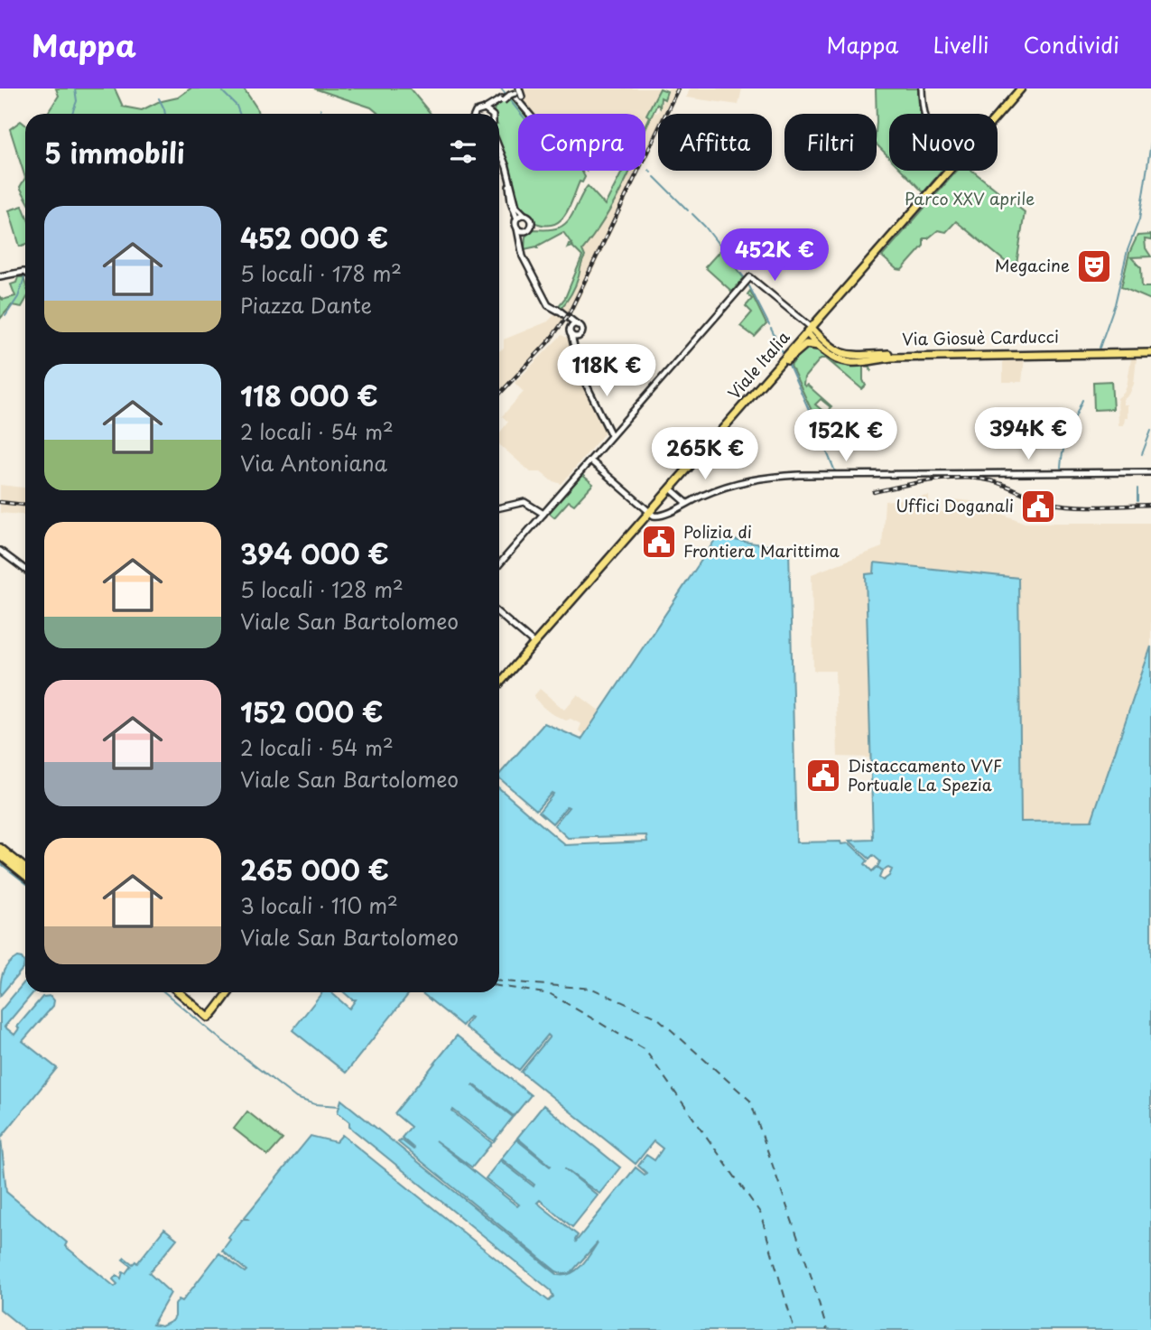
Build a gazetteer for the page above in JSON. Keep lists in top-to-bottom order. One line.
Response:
{"streets":{"main road":["Via Giosuè Carducci","Viale Italia"]},"crossings":[["Via Giosuè Carducci","Viale Italia"]],"parks":["Parco XXV aprile"],"places":{"theatre":["Megacine"],"public building":["Uffici Doganali","Polizia di Frontiera Marittima","Distaccamento VVF Portuale La Spezia"]},"page":{"header":"Mappa","nav":["Mappa","Livelli","Condividi"],"chip":["Compra","Affitta","Filtri","Nuovo"],"heading":"5 immobili","list":[{"name":"452 000 €","note":"5 locali · 178 m² · Piazza Dante"},{"name":"118 000 €","note":"2 locali · 54 m² · Via Antoniana"},{"name":"394 000 €","note":"5 locali · 128 m² · Viale San Bartolomeo"},{"name":"152 000 €","note":"2 locali · 54 m² · Viale San Bartolomeo"},{"name":"265 000 €","note":"3 locali · 110 m² · Viale San Bartolomeo"}],"price":["452K €","118K €","394K €","152K €","265K €"]}}
